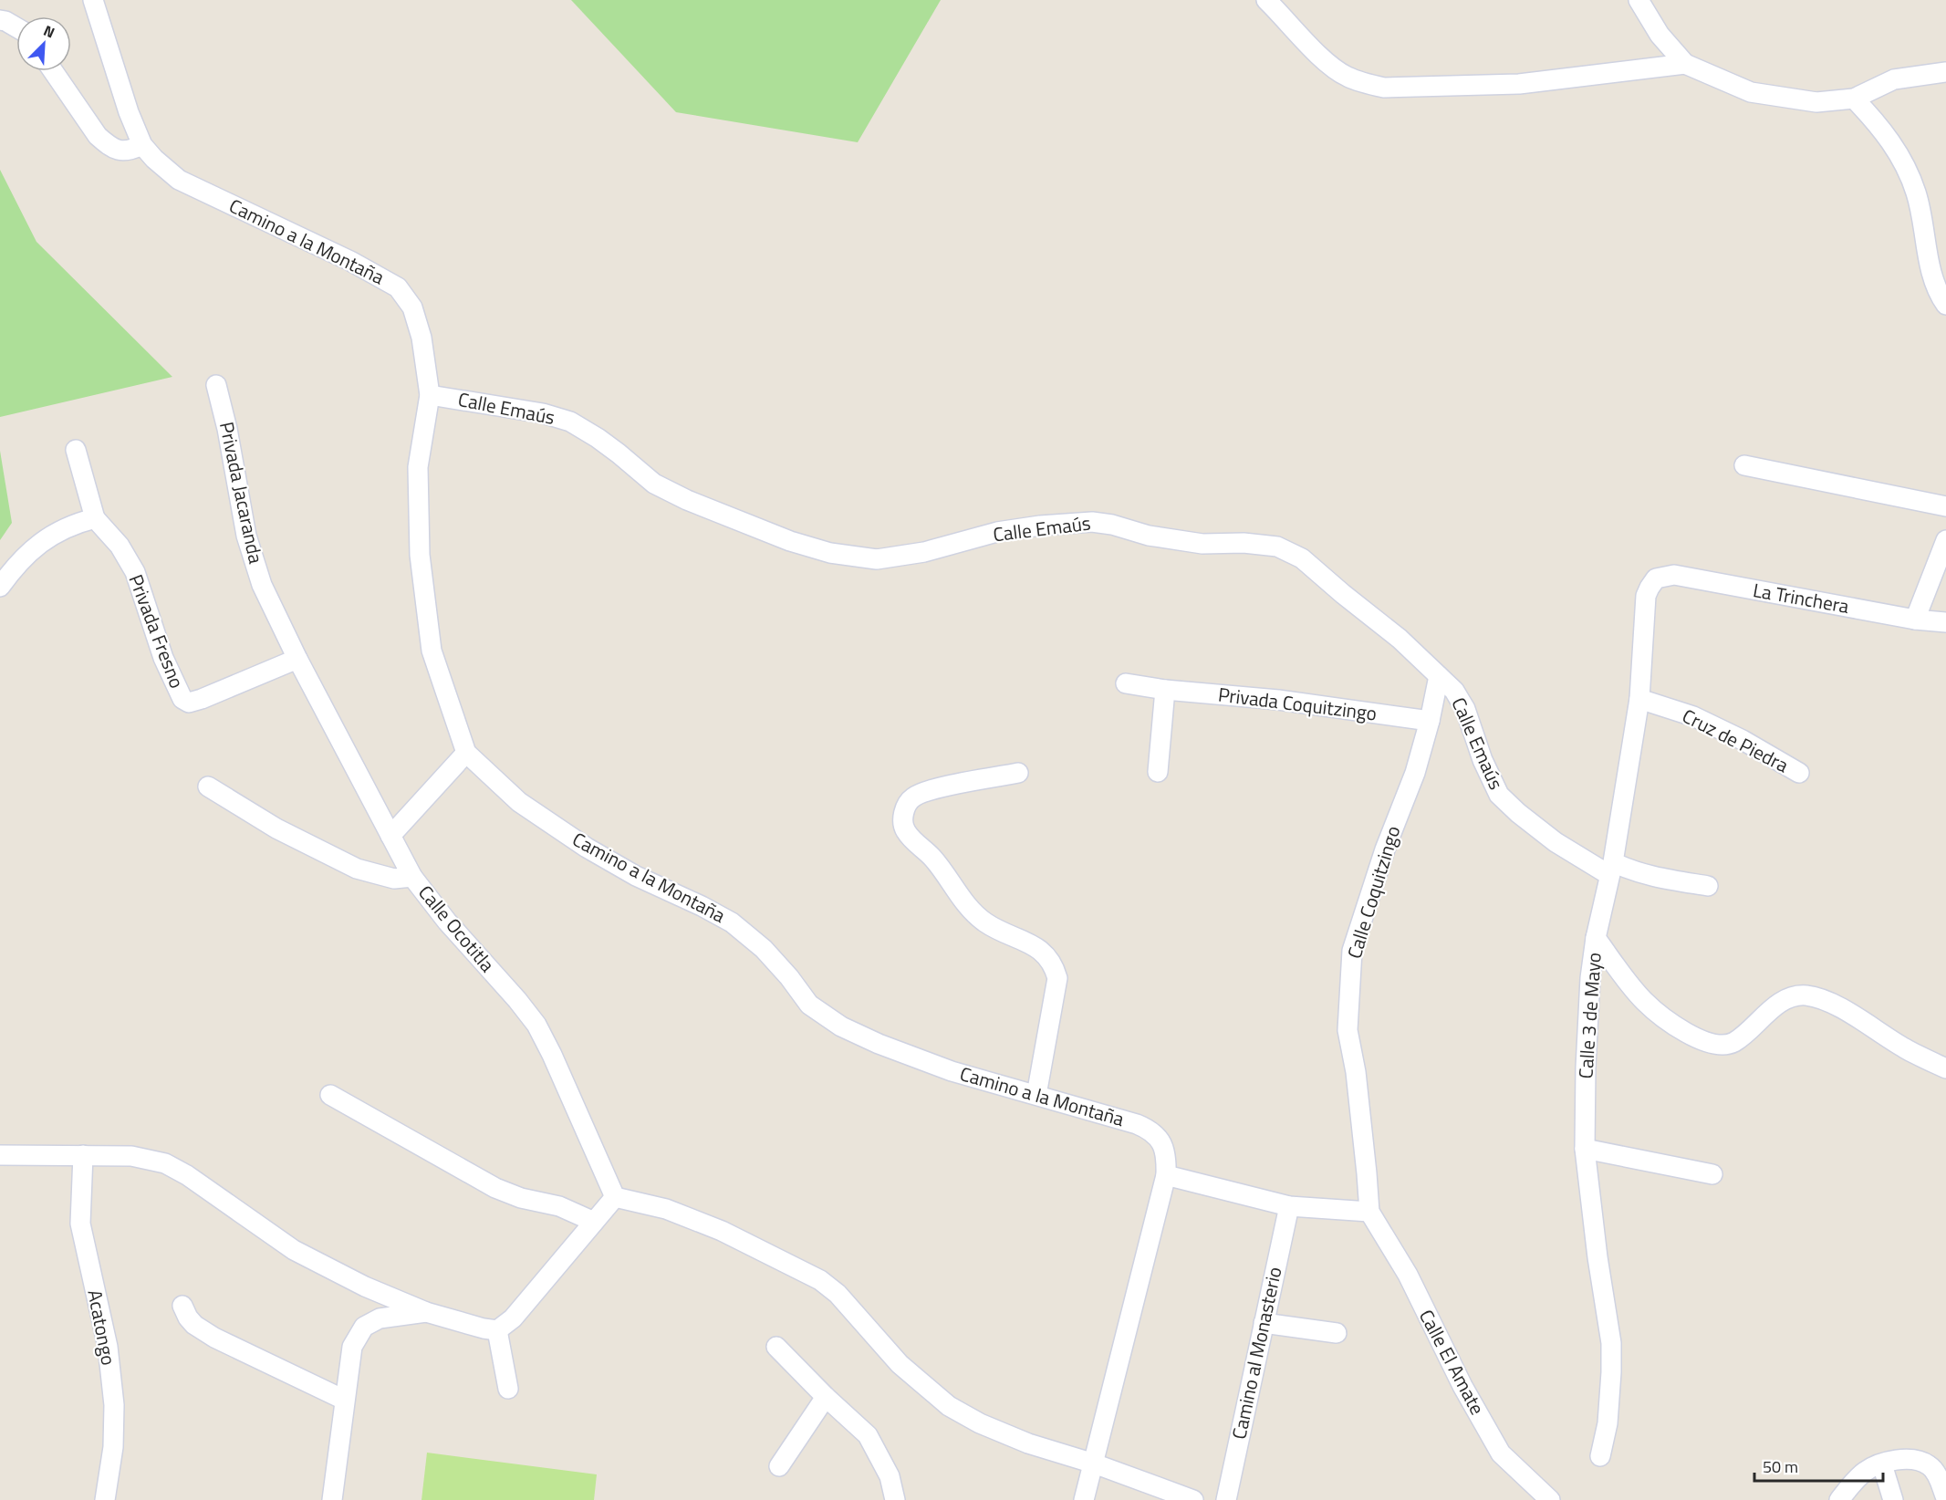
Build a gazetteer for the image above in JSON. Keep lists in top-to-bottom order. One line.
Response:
{"streets":{"street":["Camino a la Montaña","Calle Emaús","Privada Jacaranda","La Trinchera","Privada Fresno","Privada Coquitzingo","Cruz de Piedra","Calle Coquitzingo","Calle Ocotitla","Calle 3 de Mayo","Acatongo","Camino al Monasterio","Calle El Amate"]},"crossings":[["Camino a la Montaña","Calle Emaús"],["Calle Emaús","Calle Coquitzingo"],["Calle Emaús","Calle 3 de Mayo"],["Privada Jacaranda","Privada Fresno"],["Privada Jacaranda","Calle Ocotitla"],["La Trinchera","Calle 3 de Mayo"],["Privada Fresno","Calle Ocotitla"],["Privada Coquitzingo","Calle Coquitzingo"],["Cruz de Piedra","Calle 3 de Mayo"],["Calle Coquitzingo","Calle El Amate"]],"scale_bar":"50 m","north":"top right"}
